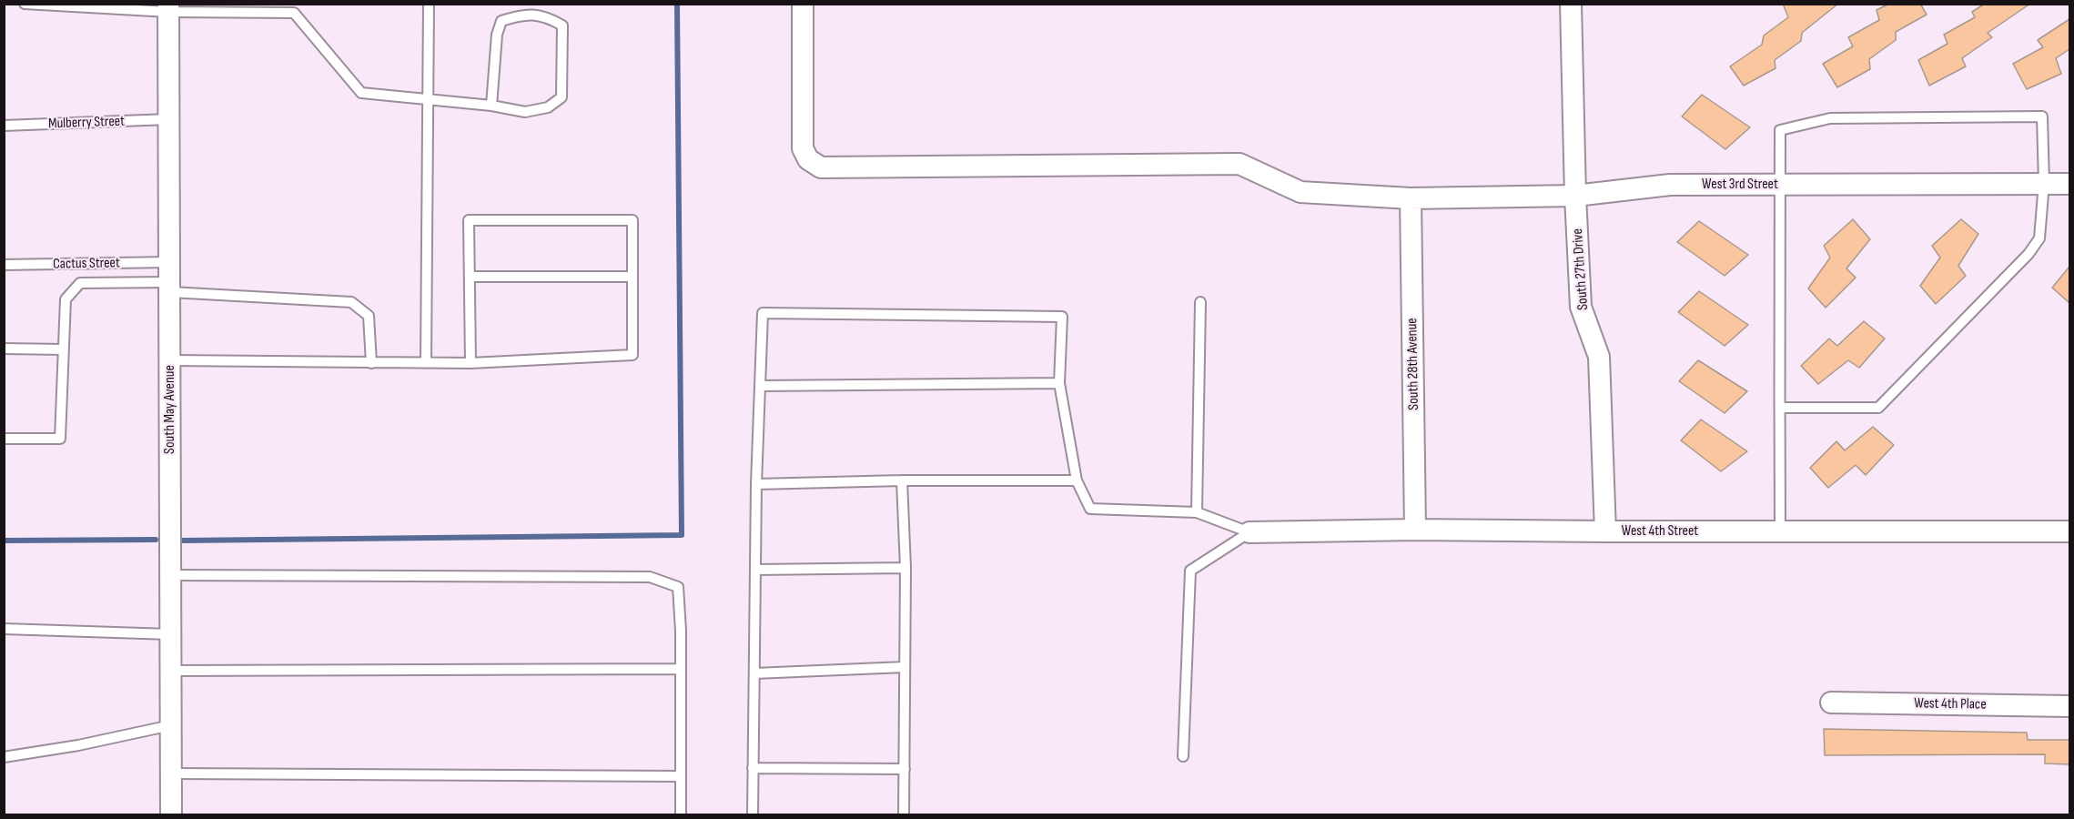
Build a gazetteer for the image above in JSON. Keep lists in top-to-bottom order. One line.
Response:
{"streets":{"street":["West 3rd Street","South 27th Drive","South 28th Avenue","South May Avenue","West 4th Street","West 4th Place"],"lane":["Mulberry Street","Cactus Street"]},"crossings":[["Mulberry Street","South May Avenue"],["West 3rd Street","South 27th Drive"],["West 3rd Street","South 28th Avenue"],["Cactus Street","South May Avenue"],["South 27th Drive","West 4th Street"],["South 28th Avenue","West 4th Street"]]}
